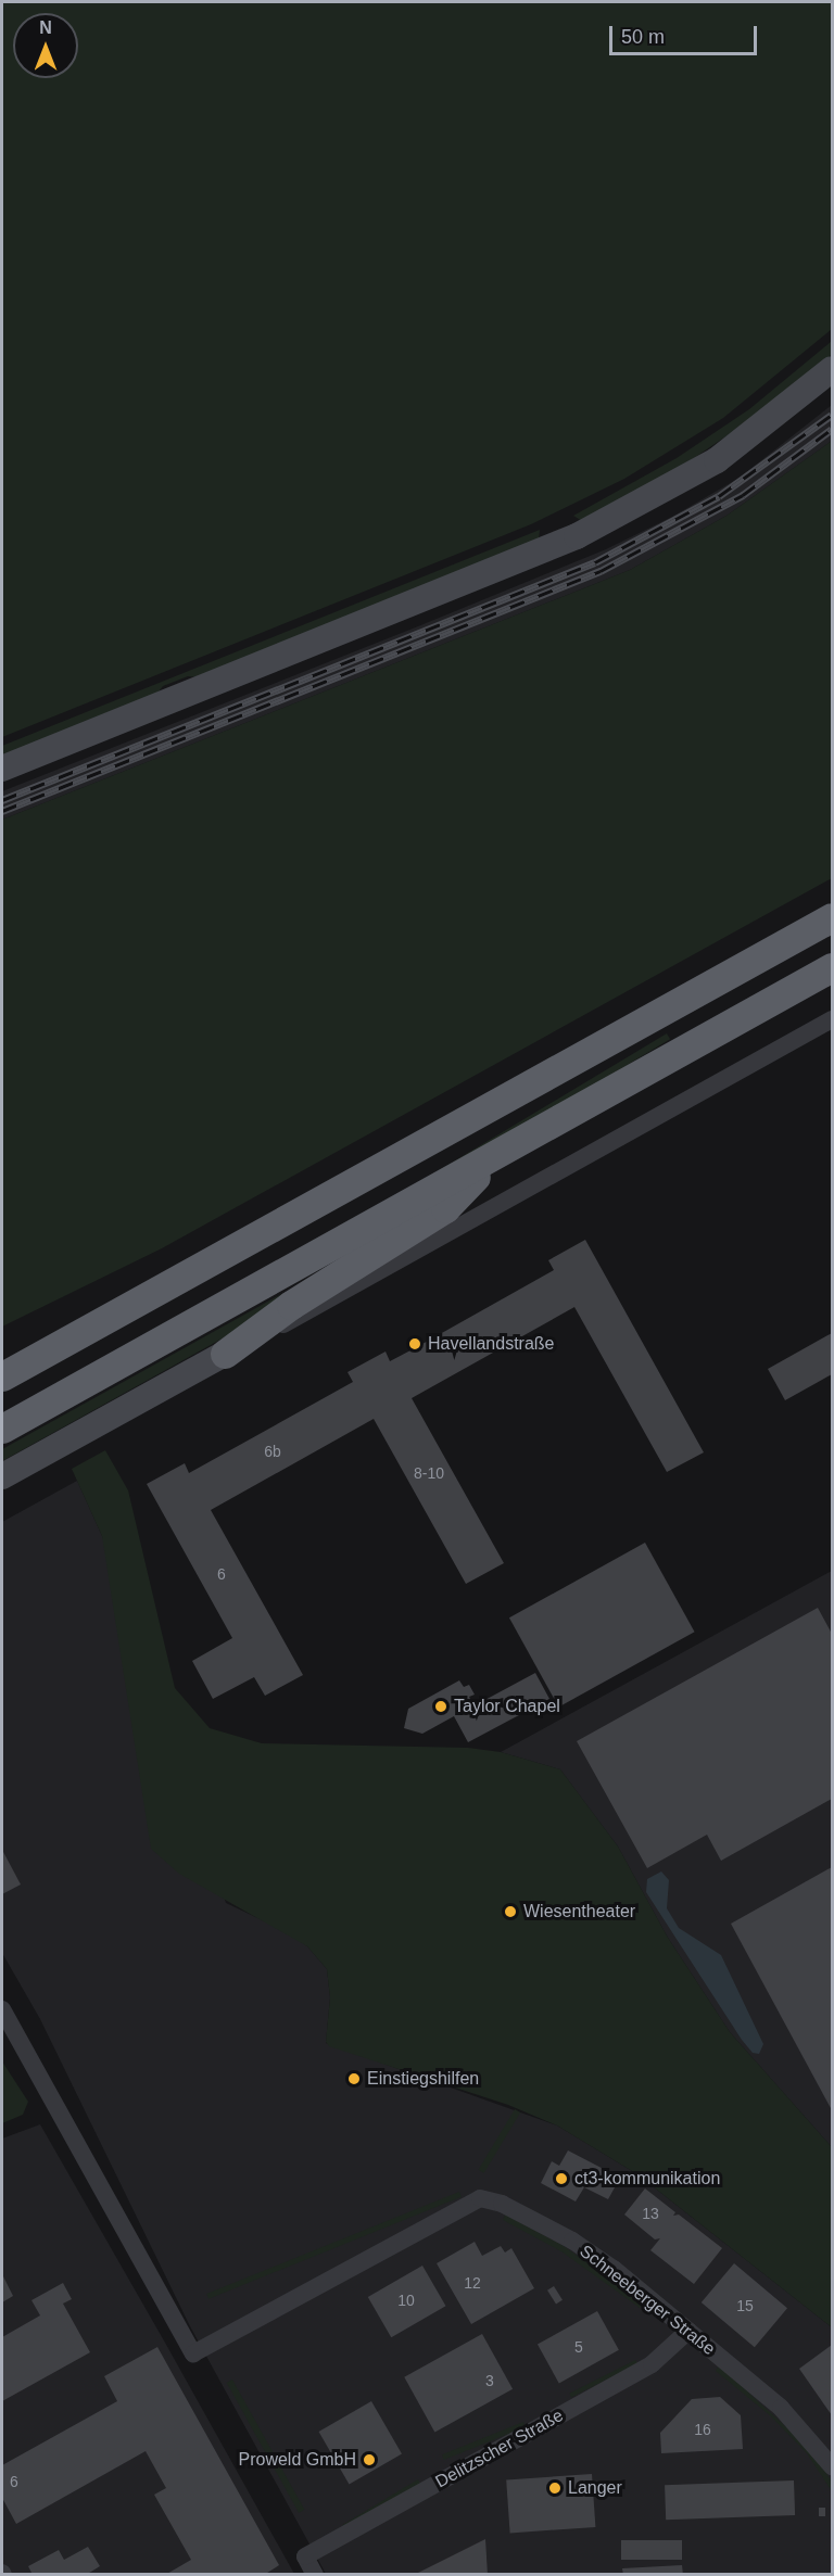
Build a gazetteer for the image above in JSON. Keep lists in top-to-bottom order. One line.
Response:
{"streets":{"street":["Schneeberger Straße","Delitzscher Straße"]},"crossings":[["Schneeberger Straße","Delitzscher Straße"]],"places":["Havellandstraße","Taylor Chapel","Wiesentheater","Einstiegshilfen","ct3-kommunikation","Proweld GmbH","Langer"],"house_numbers":["6b","8-10","6","13","12","10","15","5","3","16","6"],"scale_bar":"50 m","north":"top"}
